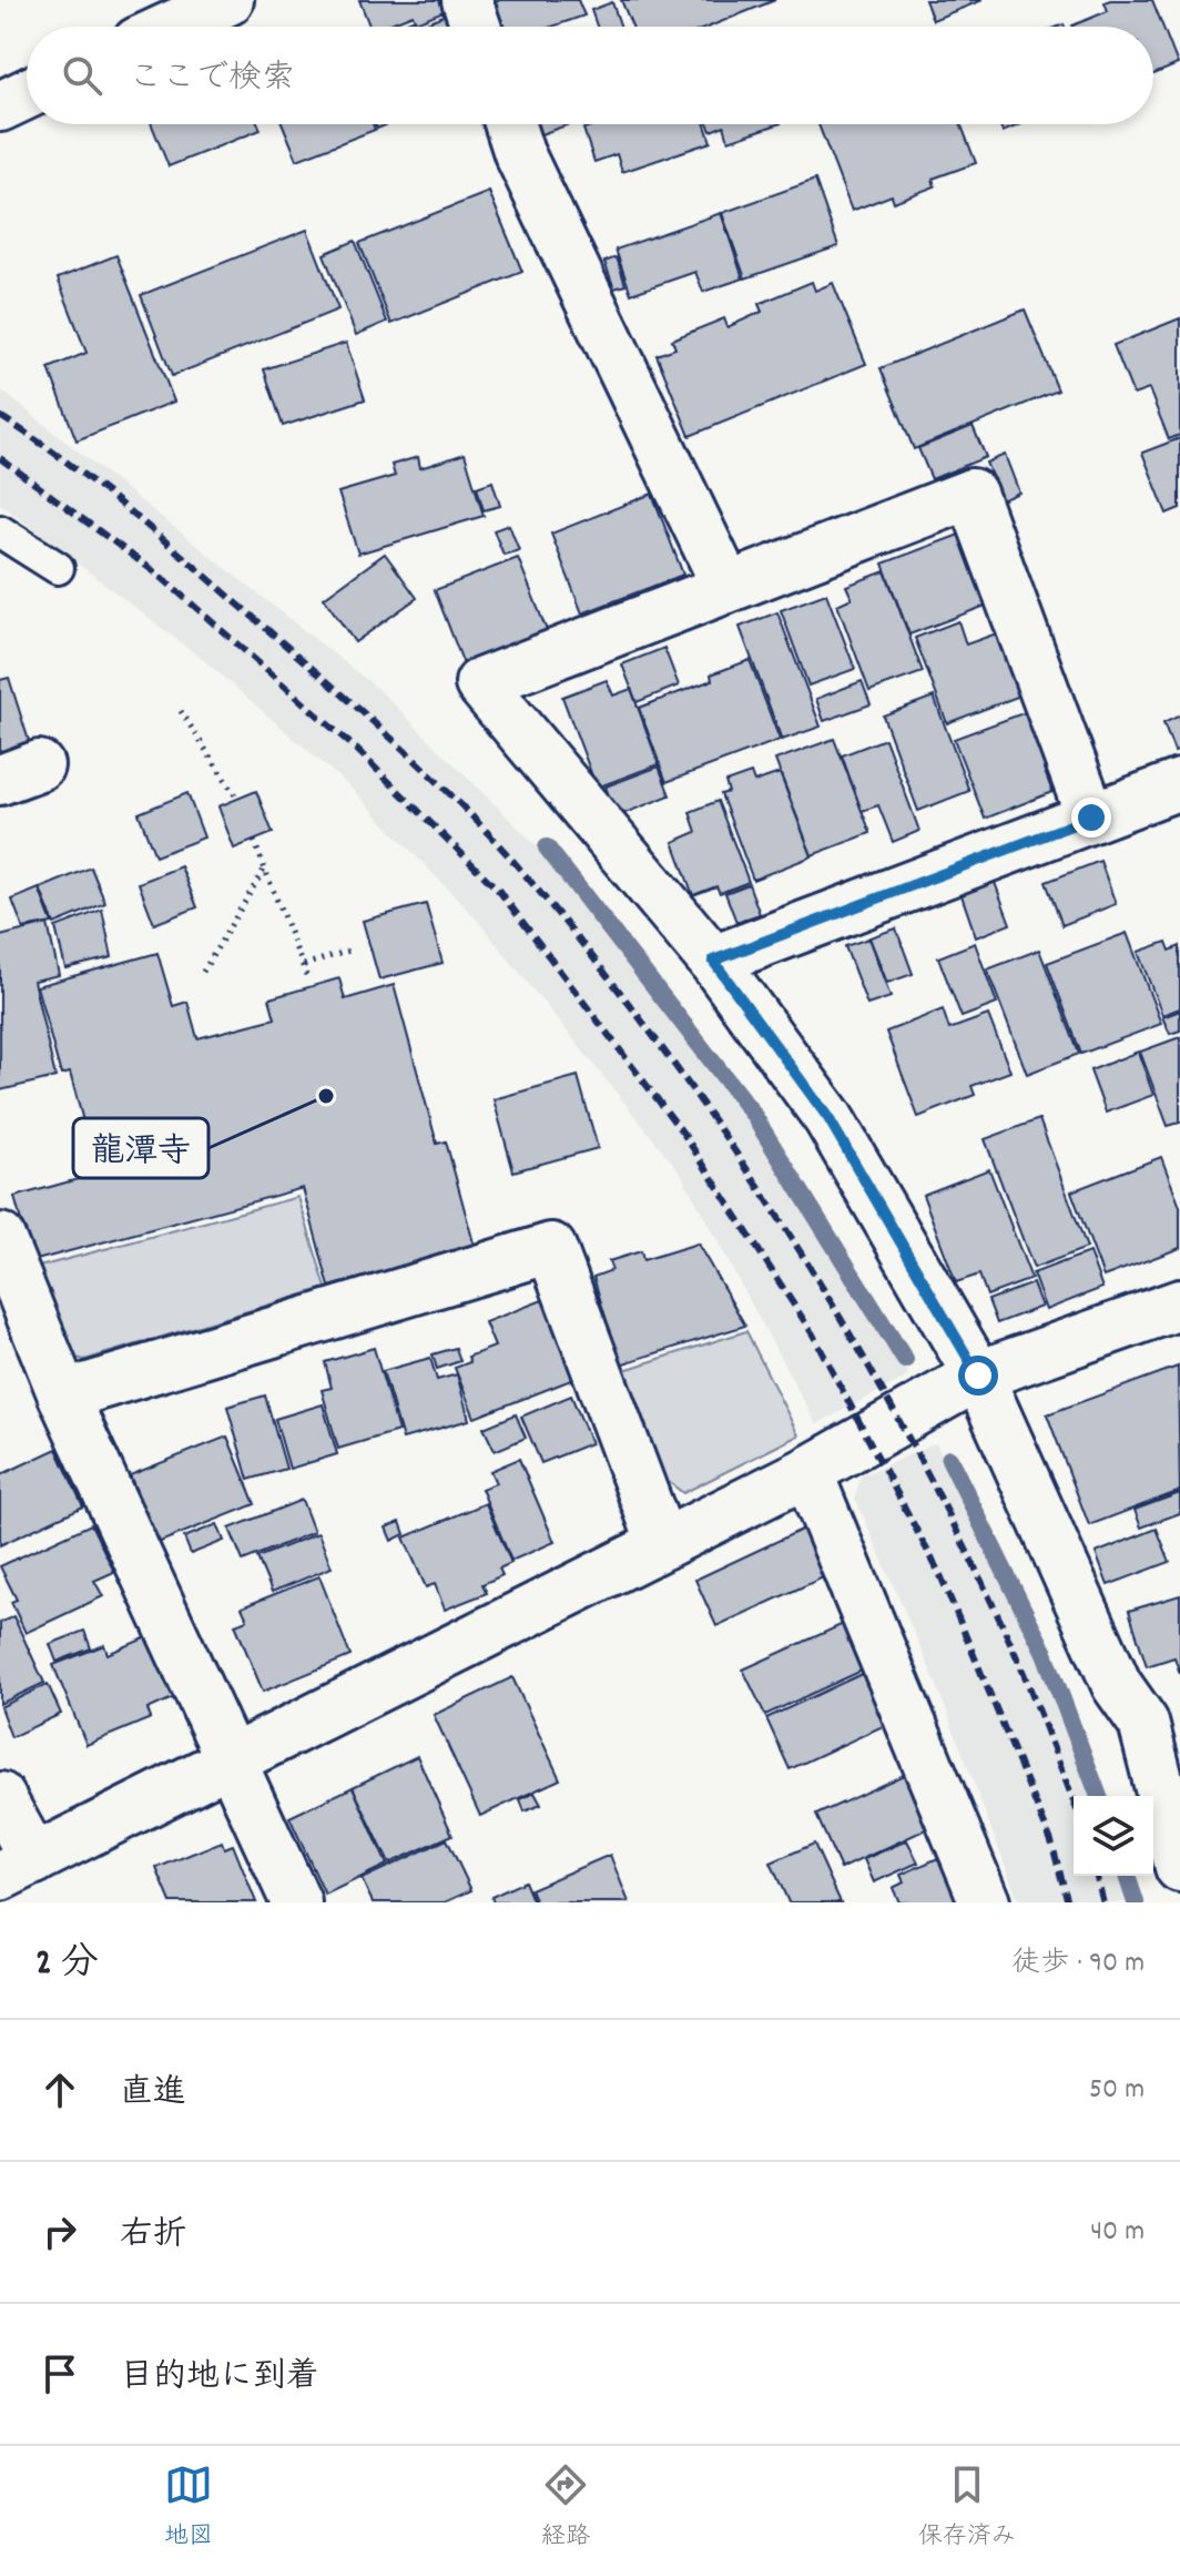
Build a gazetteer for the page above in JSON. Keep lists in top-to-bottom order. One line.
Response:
{"places":["龍潭寺"],"page":{"search":"ここで検索","heading":["2 分","徒歩 · 90 m"],"list":[["直進","50 m"],["右折","40 m"],"目的地に到着"],"nav":["地図","経路","保存済み"]}}
